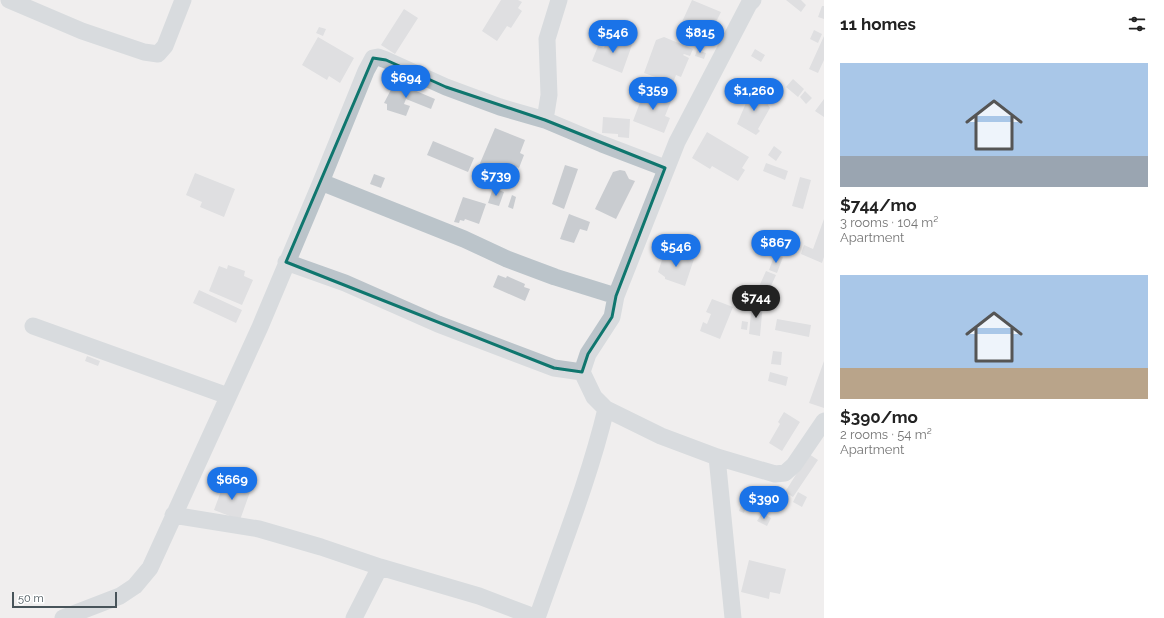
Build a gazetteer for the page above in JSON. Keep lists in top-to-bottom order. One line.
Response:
{"scale_bar":"50 m","page":{"heading":"11 homes","price":["$546","$815","$694","$359","$1,260","$739","$867","$546","$744","$669","$390"],"list":[{"name":"$744/mo","note":"3 rooms · 104 m² · Apartment"},{"name":"$390/mo","note":"2 rooms · 54 m² · Apartment"}],"scale":"50 m"}}
